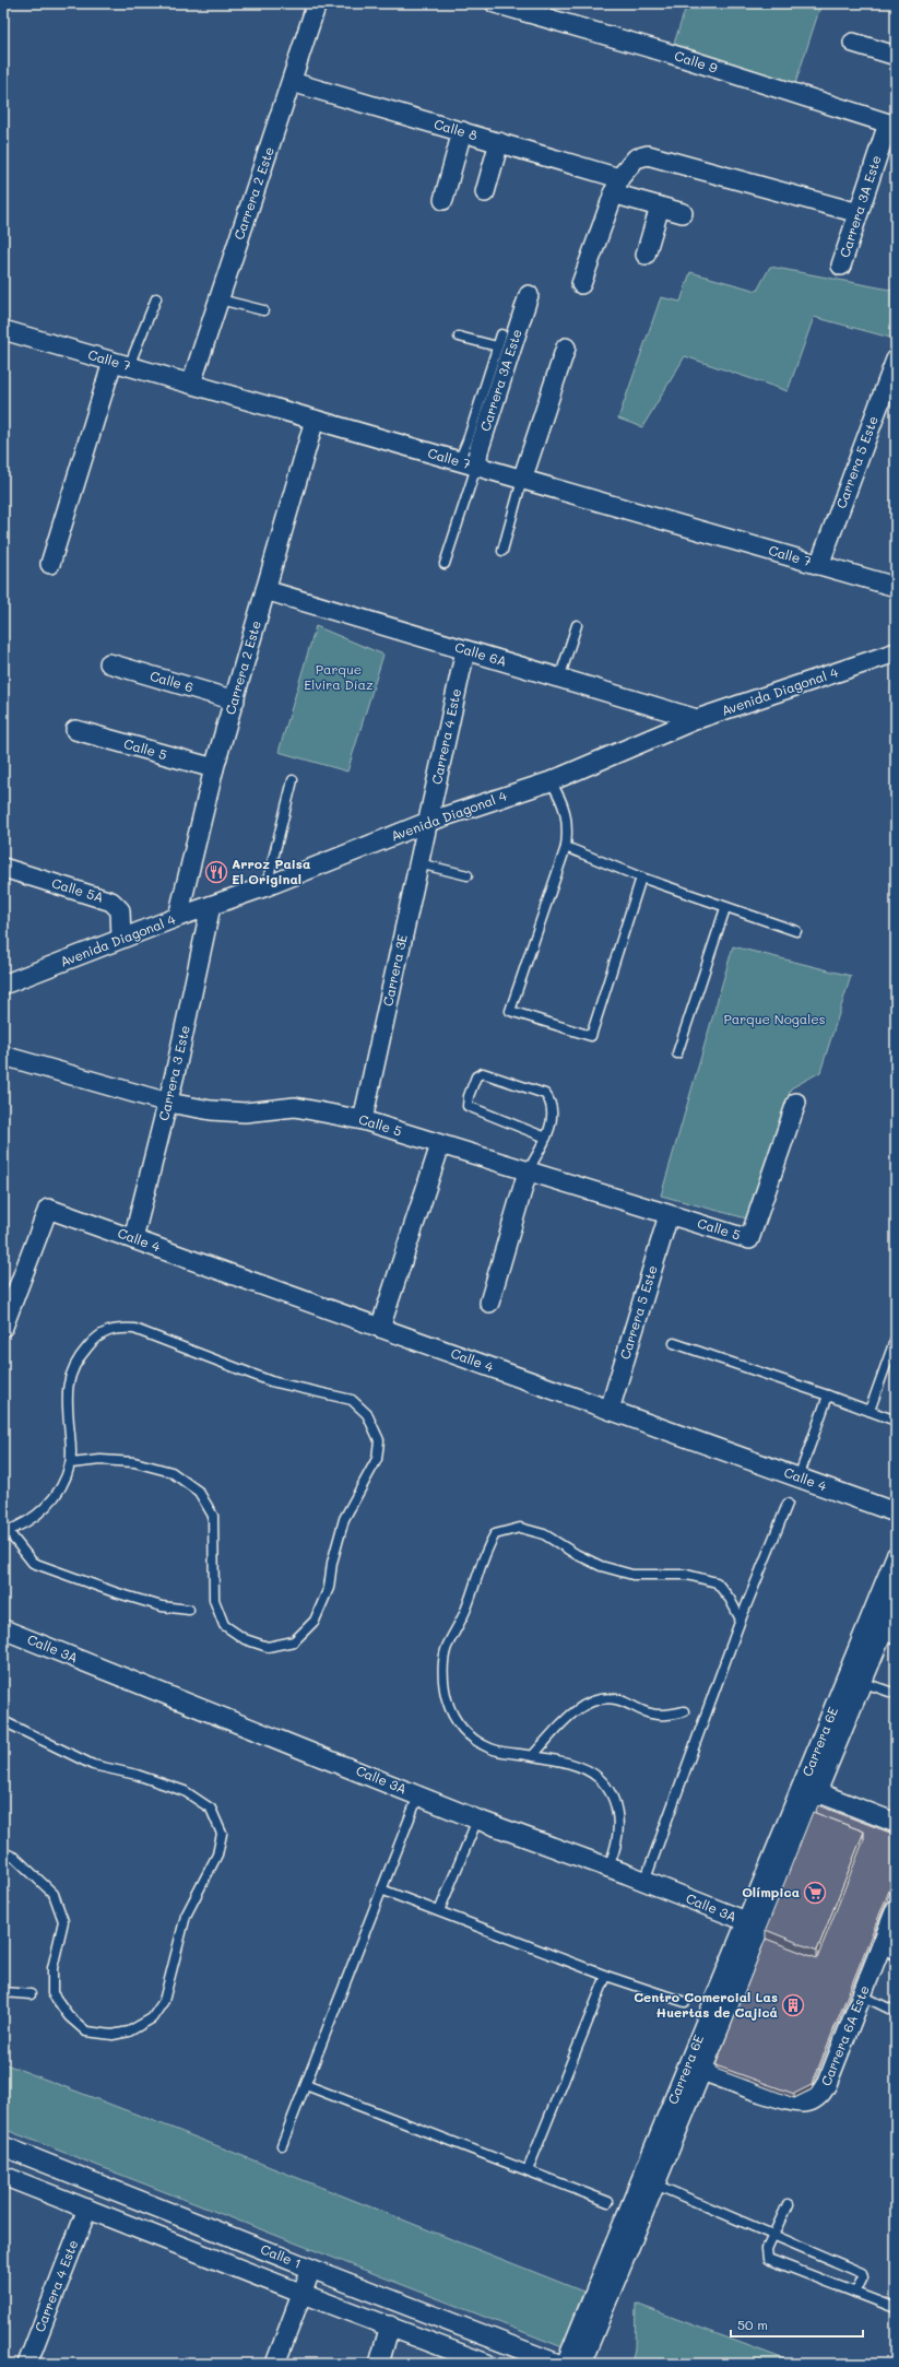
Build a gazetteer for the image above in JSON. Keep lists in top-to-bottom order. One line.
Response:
{"streets":{"street":["Calle 9","Calle 8","Carrera 2 Este","Carrera 3A Este","Calle 7","Carrera 5 Este","Calle 6A","Calle 6","Avenida Diagonal 4","Carrera 4 Este","Calle 5","Calle 5A","Carrera 3E","Carrera 3 Este","Calle 4","Calle 3A","Carrera 6E","Carrera 6A Este","Calle 1"]},"crossings":[["Calle 9","Carrera 3A Este"],["Calle 8","Carrera 2 Este"],["Carrera 2 Este","Calle 7"],["Carrera 2 Este","Calle 6A"],["Carrera 2 Este","Calle 6"],["Carrera 2 Este","Avenida Diagonal 4"],["Carrera 2 Este","Calle 5"],["Carrera 3A Este","Calle 7"],["Calle 7","Carrera 5 Este"],["Carrera 5 Este","Calle 5"],["Carrera 5 Este","Calle 4"],["Calle 6A","Avenida Diagonal 4"],["Calle 6A","Carrera 4 Este"],["Avenida Diagonal 4","Carrera 4 Este"],["Avenida Diagonal 4","Calle 5A"],["Avenida Diagonal 4","Carrera 3E"],["Avenida Diagonal 4","Carrera 3 Este"],["Carrera 4 Este","Carrera 3E"],["Carrera 4 Este","Calle 1"],["Calle 5","Carrera 3E"],["Calle 5","Carrera 3 Este"],["Carrera 3 Este","Calle 4"],["Calle 3A","Carrera 6E"],["Carrera 6E","Carrera 6A Este"]],"parks":["Parque Elvira Díaz","Parque Nogales"],"places":{"restaurant":["Arroz Paisa El Original"],"supermarket":["Olímpica"],"building":["Centro Comercial Las Huertas de Cajicá"]},"scale_bar":"50 m"}
